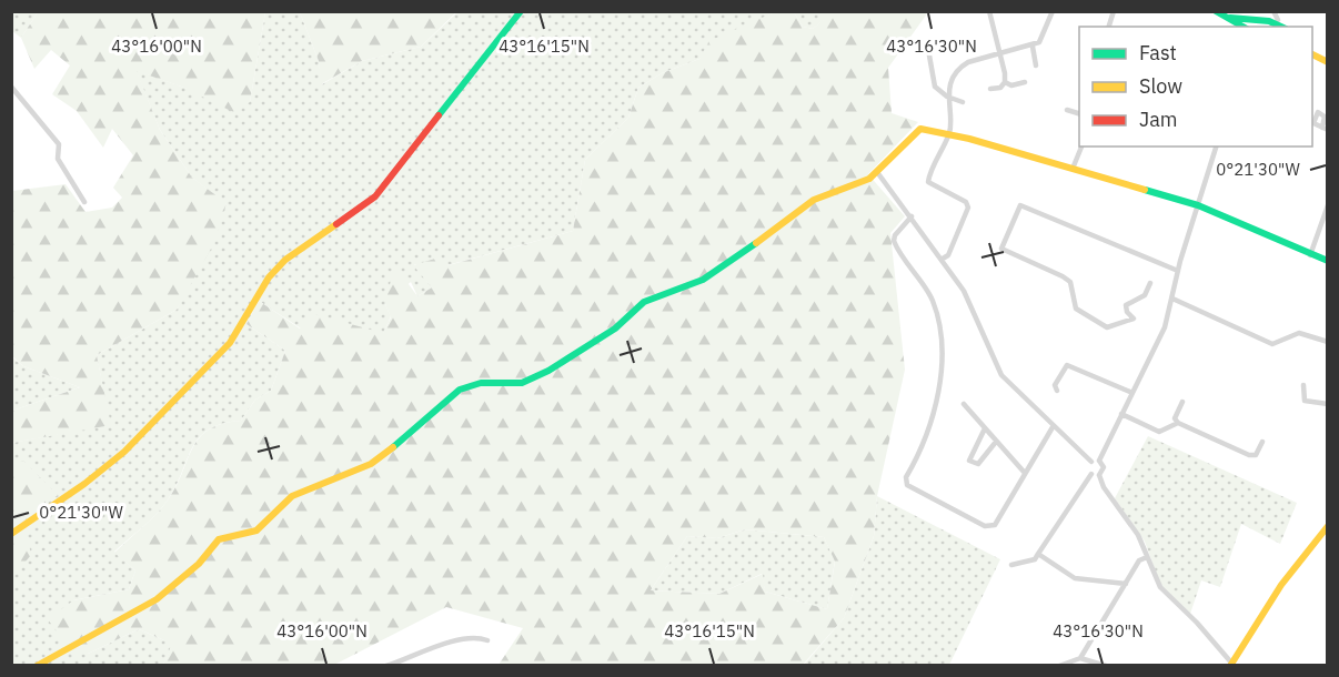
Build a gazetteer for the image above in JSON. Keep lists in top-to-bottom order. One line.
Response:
{"legend":["Fast","Slow","Jam"],"coordinates":["43°16'00\"N","43°16'15\"N","43°16'30\"N","0°21'30\"W"]}
